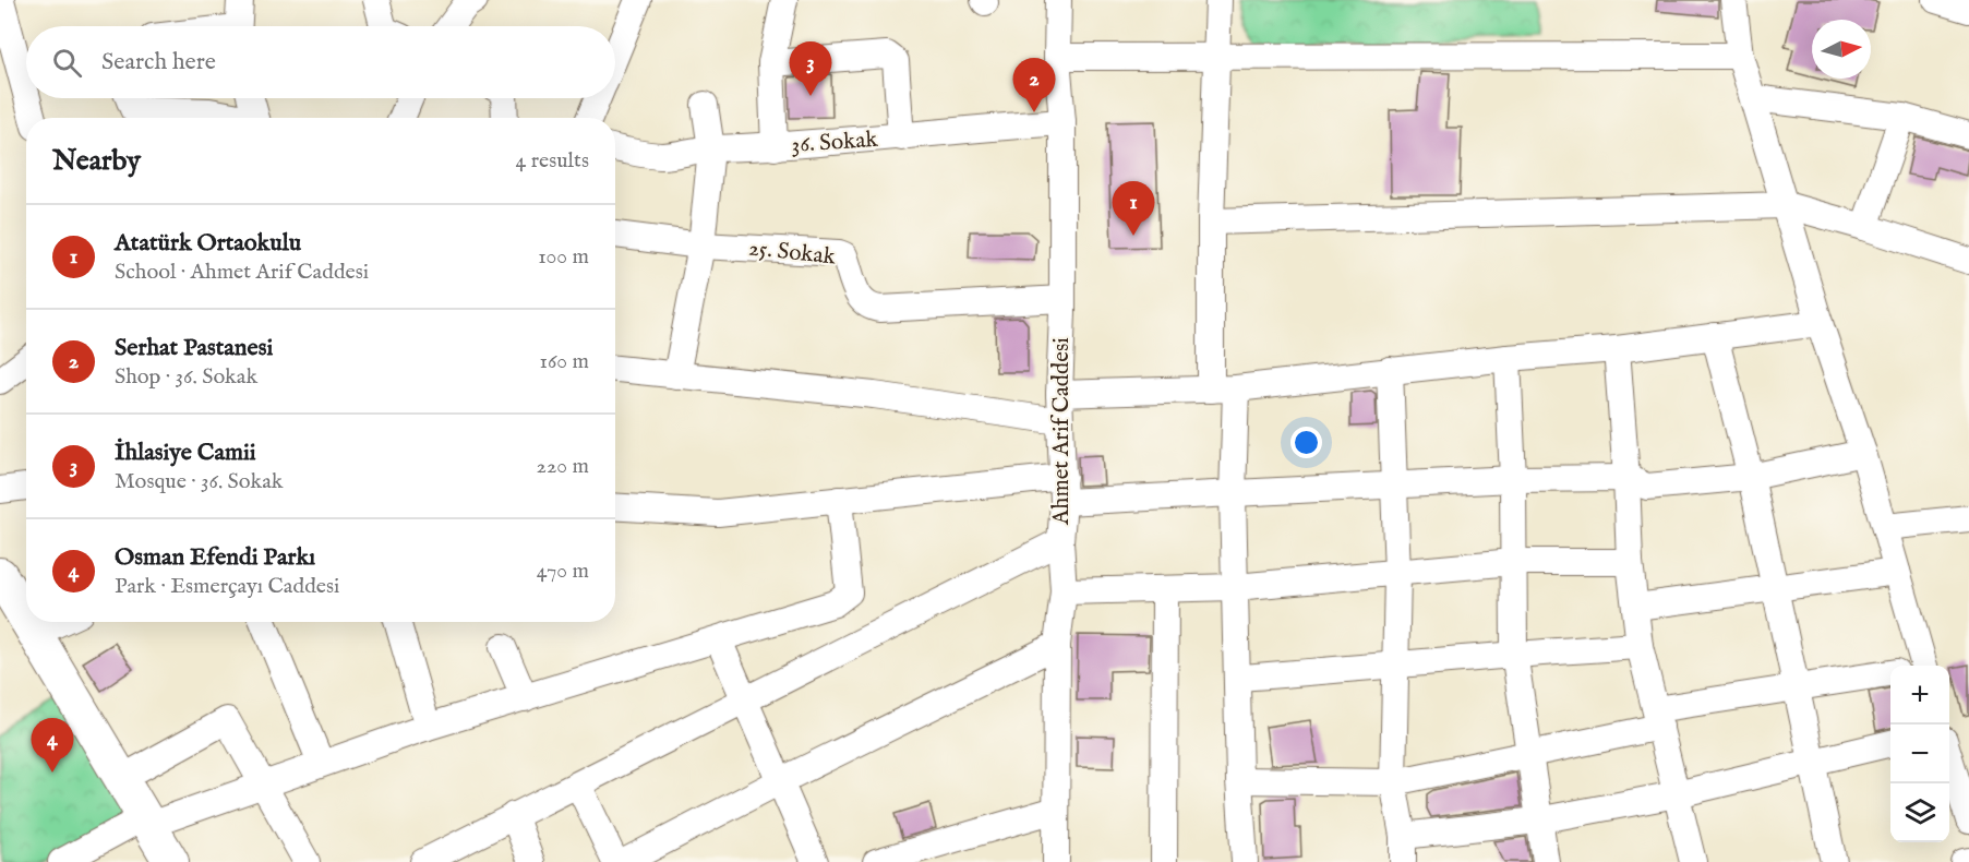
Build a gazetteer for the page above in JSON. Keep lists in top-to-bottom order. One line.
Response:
{"streets":{"street":["36. Sokak","25. Sokak","Ahmet Arif Caddesi"]},"crossings":[["36. Sokak","Ahmet Arif Caddesi"],["25. Sokak","Ahmet Arif Caddesi"]],"north":"right","page":{"search":"Search here","pins":["3","2","1","4"],"heading":["Nearby","4 results"],"list":[{"mark":"1","name":"Atatürk Ortaokulu","note":"School · Ahmet Arif Caddesi","value":"100 m"},{"mark":"2","name":"Serhat Pastanesi","note":"Shop · 36. Sokak","value":"160 m"},{"mark":"3","name":"İhlasiye Camii","note":"Mosque · 36. Sokak","value":"220 m"},{"mark":"4","name":"Osman Efendi Parkı","note":"Park · Esmerçayı Caddesi","value":"470 m"}],"map_buttons":["+","−"]}}
